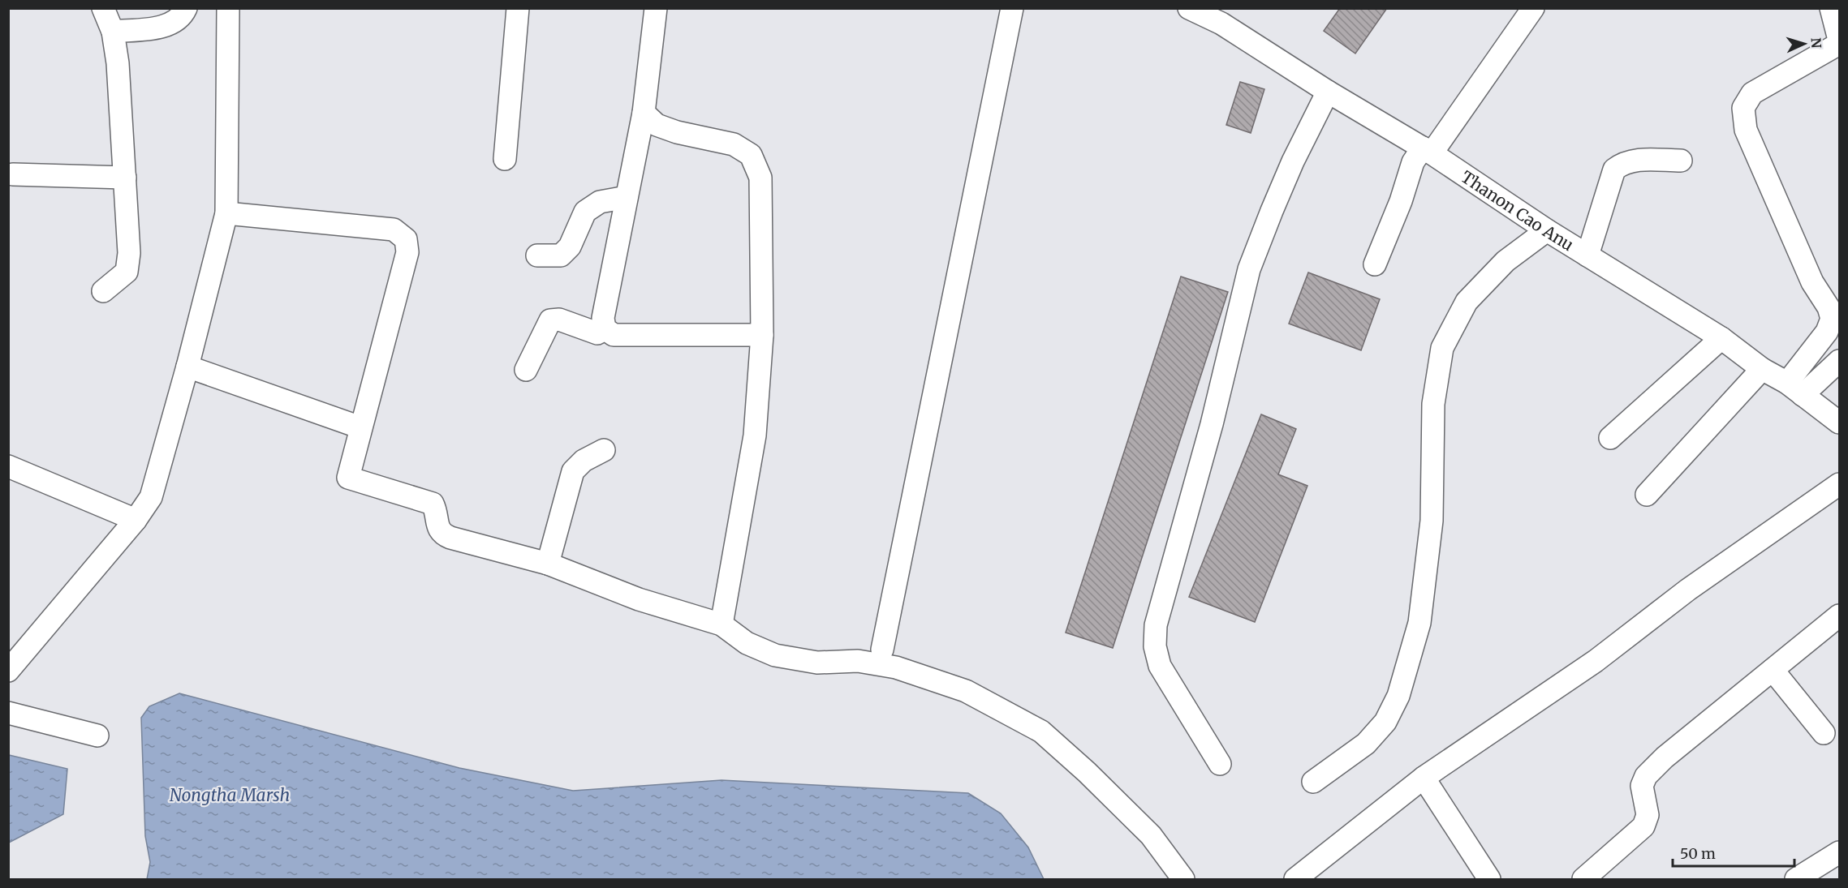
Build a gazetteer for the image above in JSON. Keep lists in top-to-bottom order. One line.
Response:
{"streets":{"street":["Thanon Cao Anu"]},"water":["Nongtha Marsh"],"scale_bar":"50 m","north":"right"}
